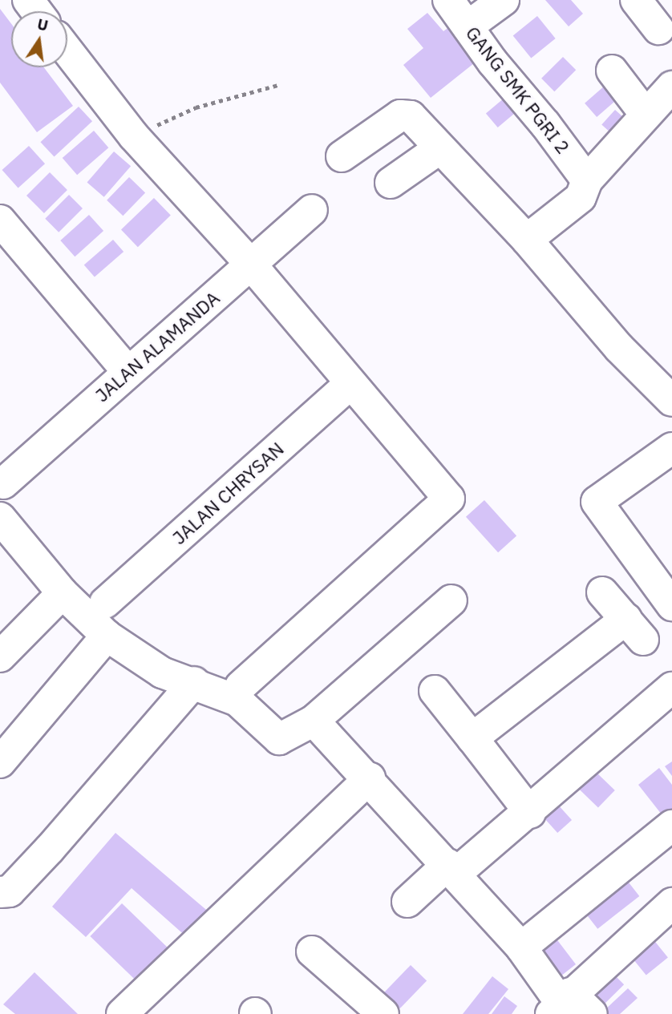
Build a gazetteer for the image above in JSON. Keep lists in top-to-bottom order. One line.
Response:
{"streets":{"street":["GANG SMK PGRI 2","JALAN ALAMANDA","JALAN CHRYSAN"]},"north":"top"}
